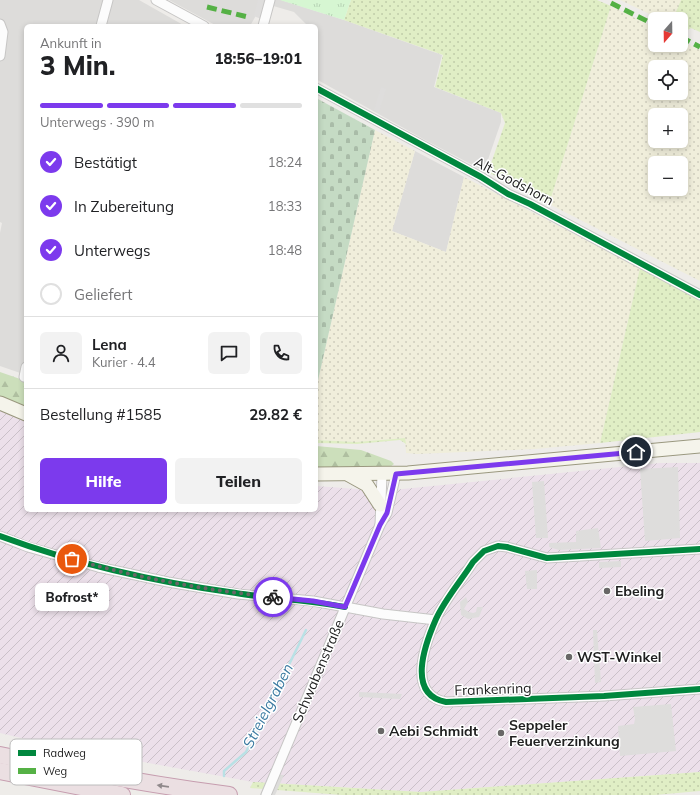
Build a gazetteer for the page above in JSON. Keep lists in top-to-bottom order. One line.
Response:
{"streets":{"street":["Alt-Godshorn","Schwabenstraße","Frankenring"]},"water":["Streielgraben"],"places":["Bofrost*","Ebeling","WST-Winkel","Aebi Schmidt","Seppeler Feuerverzinkung"],"legend":["Radweg","Weg"],"north":"bottom","page":{"map_buttons":["+","−"],"heading":["3 Min.","Ankunft in","18:56–19:01"],"panel":["Lena","Kurier · 4.4","Bestellung #1585","29.82 €"],"bar":"Unterwegs · 390 m","list":[["Bestätigt","18:24"],["In Zubereitung","18:33"],["Unterwegs","18:48"],"Geliefert"],"buttons":["Hilfe","Teilen"],"bubble":"Bofrost*"}}
